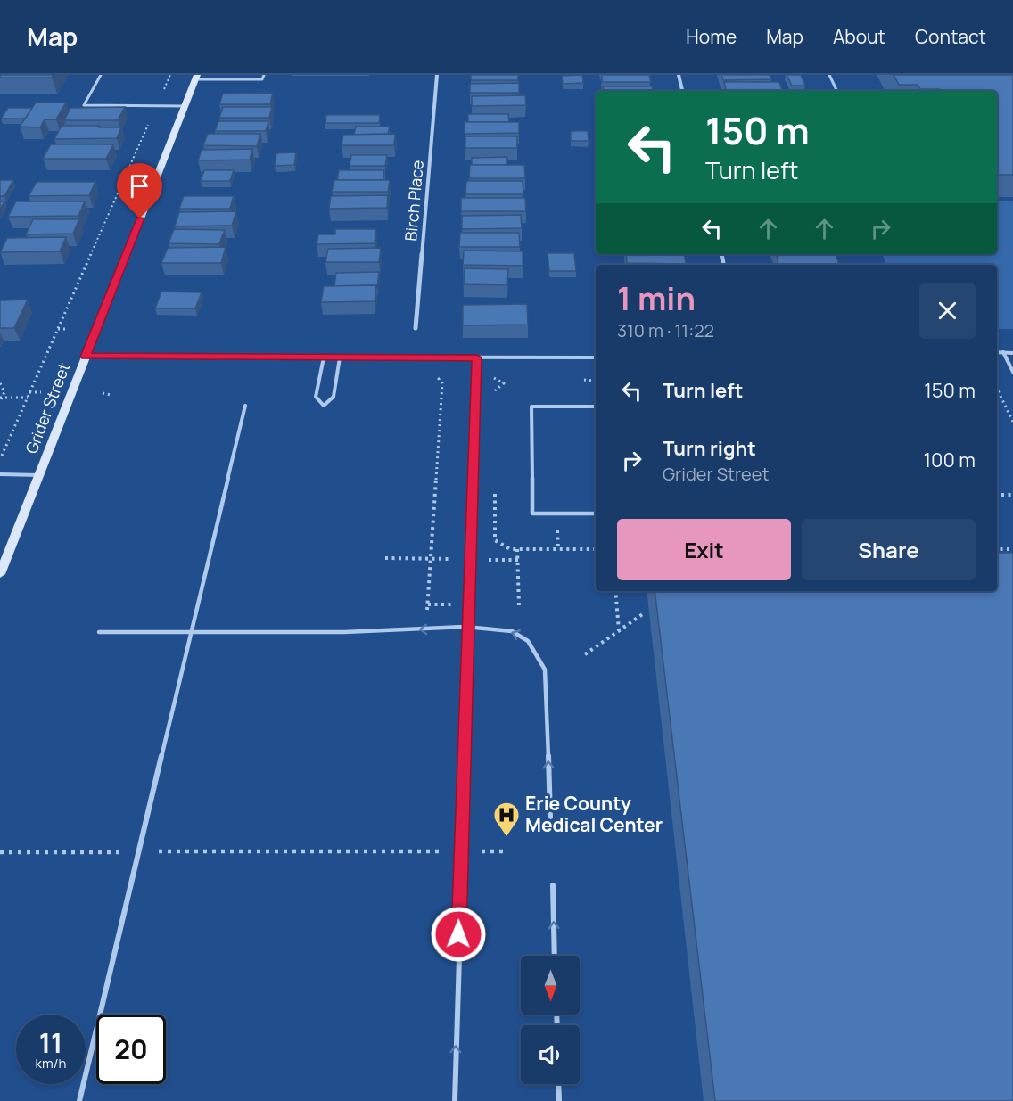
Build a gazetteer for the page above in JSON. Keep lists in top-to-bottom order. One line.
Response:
{"streets":{"street":["Birch Place","Grider Street"]},"places":{"hospital":["Erie County Medical Center"]},"north":"bottom","page":{"header":"Map","nav":["Home","Map","About","Contact"],"turn":["150 m","Turn left"],"heading":["1 min","310 m · 11:22"],"list":[{"name":"Turn left","value":"150 m"},{"name":"Turn right","note":"Grider Street","value":"100 m"}],"buttons":["Exit","Share"],"speed":"11 km/h","limit":"20"}}
